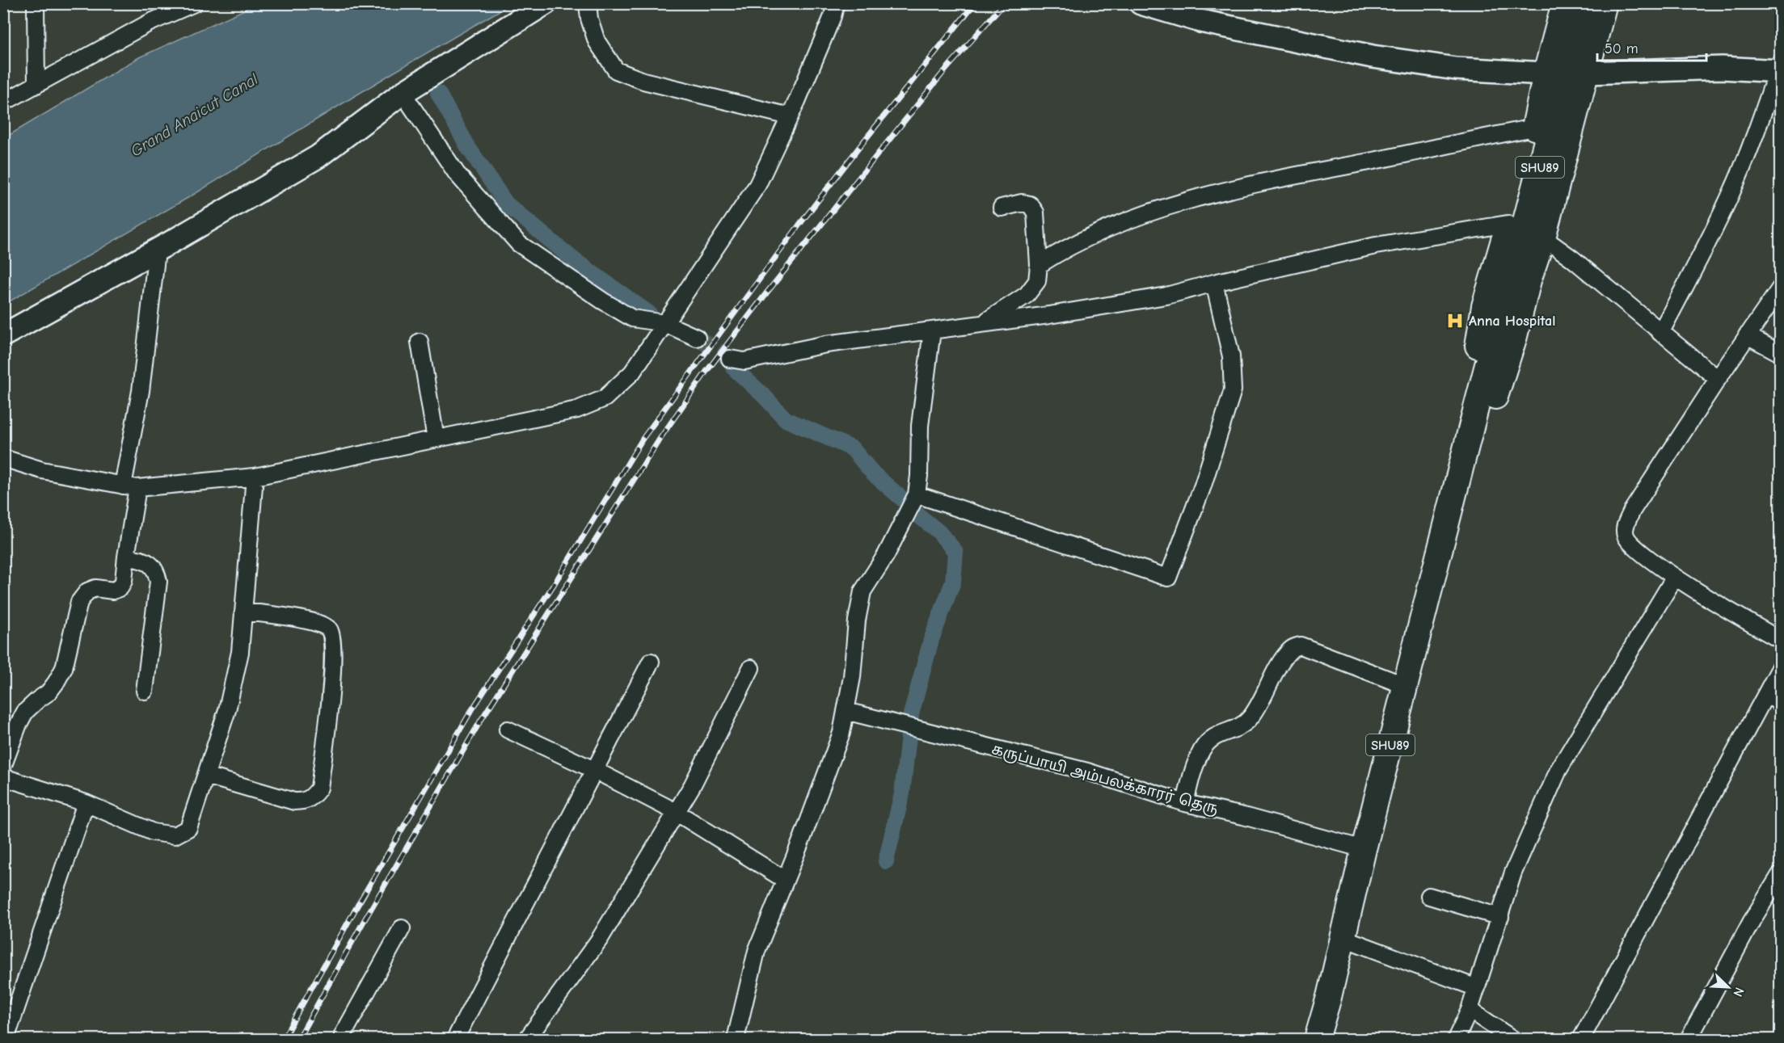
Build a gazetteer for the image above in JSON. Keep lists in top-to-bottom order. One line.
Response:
{"streets":{"main road":["SHU89"],"street":["கருப்பாயி அம்பலக்காரர் தெரு"]},"crossings":[["SHU89","கருப்பாயி அம்பலக்காரர் தெரு"]],"water":["Grand Anaicut Canal"],"places":{"hospital":["Anna Hospital"]},"scale_bar":"50 m","north":"bottom right"}
